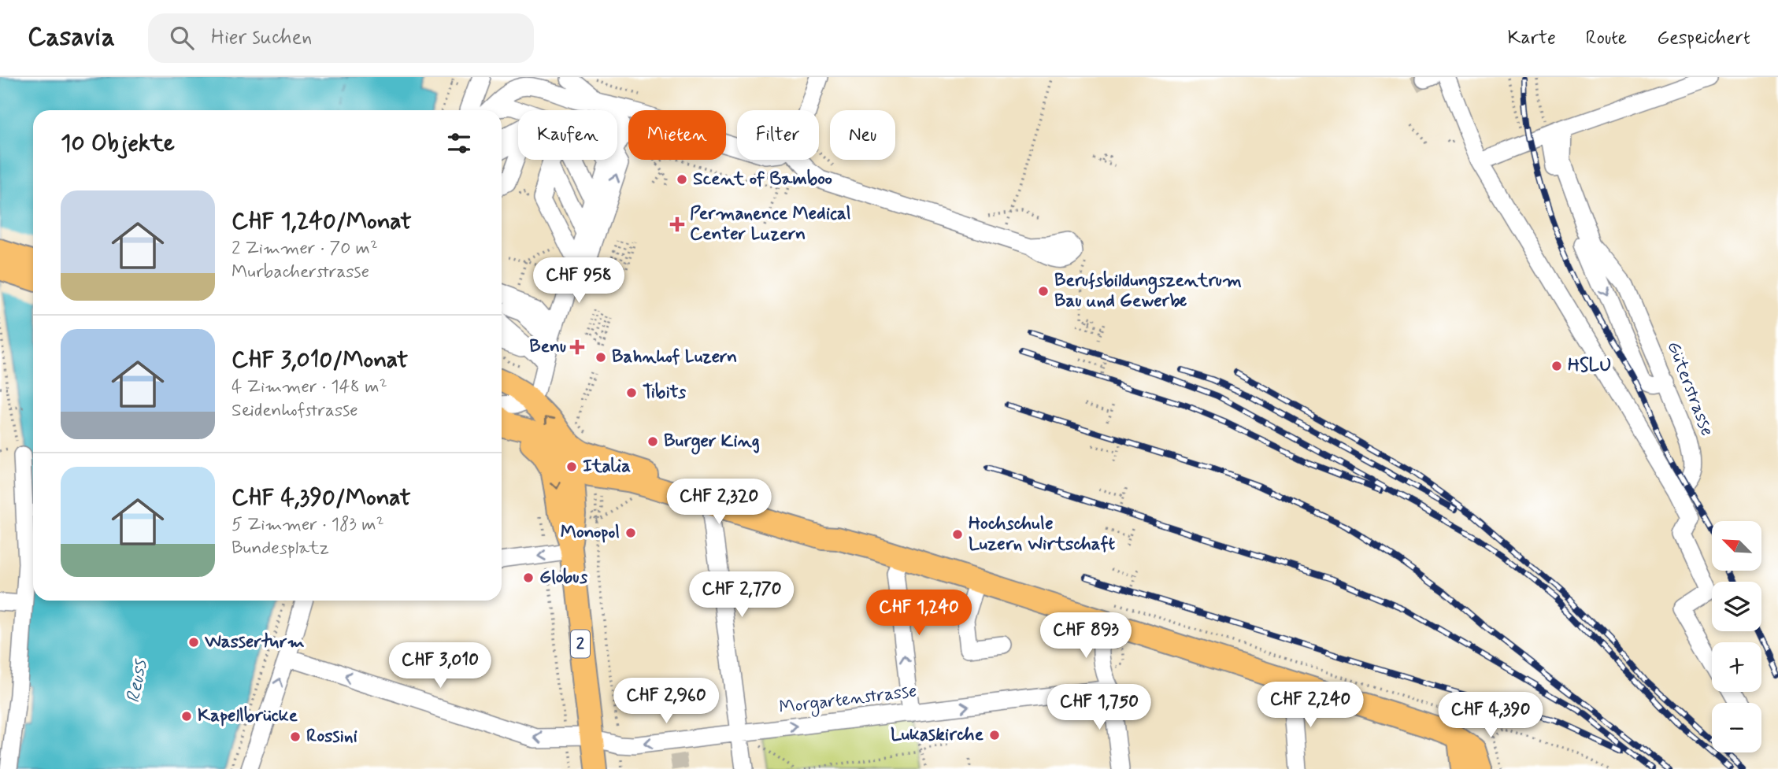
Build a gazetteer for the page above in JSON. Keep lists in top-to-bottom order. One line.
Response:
{"streets":{"main road":["2"],"street":["Güterstrasse","Morgartenstrasse"]},"crossings":[["2","Morgartenstrasse"]],"water":["Reuss"],"places":{"other":["Scent of Bamboo","Berufsbildungszentrum Bau und Gewerbe","Bahnhof Luzern","HSLU","Tibits","Burger King","Italia","Monopol","Hochschule Luzern Wirtschaft","Globus","Wasserturm","Kapellbrücke","Lukaskirche","Rossini"],"health":["Permanence Medical Center Luzern","Benu"]},"north":"top left","page":{"header":"Casavia","search":"Hier suchen","nav":["Karte","Route","Gespeichert"],"chip":["Kaufen","Mieten","Filter","Neu"],"heading":"10 Objekte","list":[{"name":"CHF 1,240/Monat","note":"2 Zimmer · 70 m² · Murbacherstrasse"},{"name":"CHF 3,010/Monat","note":"4 Zimmer · 148 m² · Seidenhofstrasse"},{"name":"CHF 4,390/Monat","note":"5 Zimmer · 183 m² · Bundesplatz"}],"price":["CHF 958","CHF 2,320","CHF 2,770","CHF 1,240","CHF 893","CHF 3,010","CHF 2,960","CHF 2,240","CHF 1,750","CHF 4,390"],"map_buttons":["+","−"]}}
